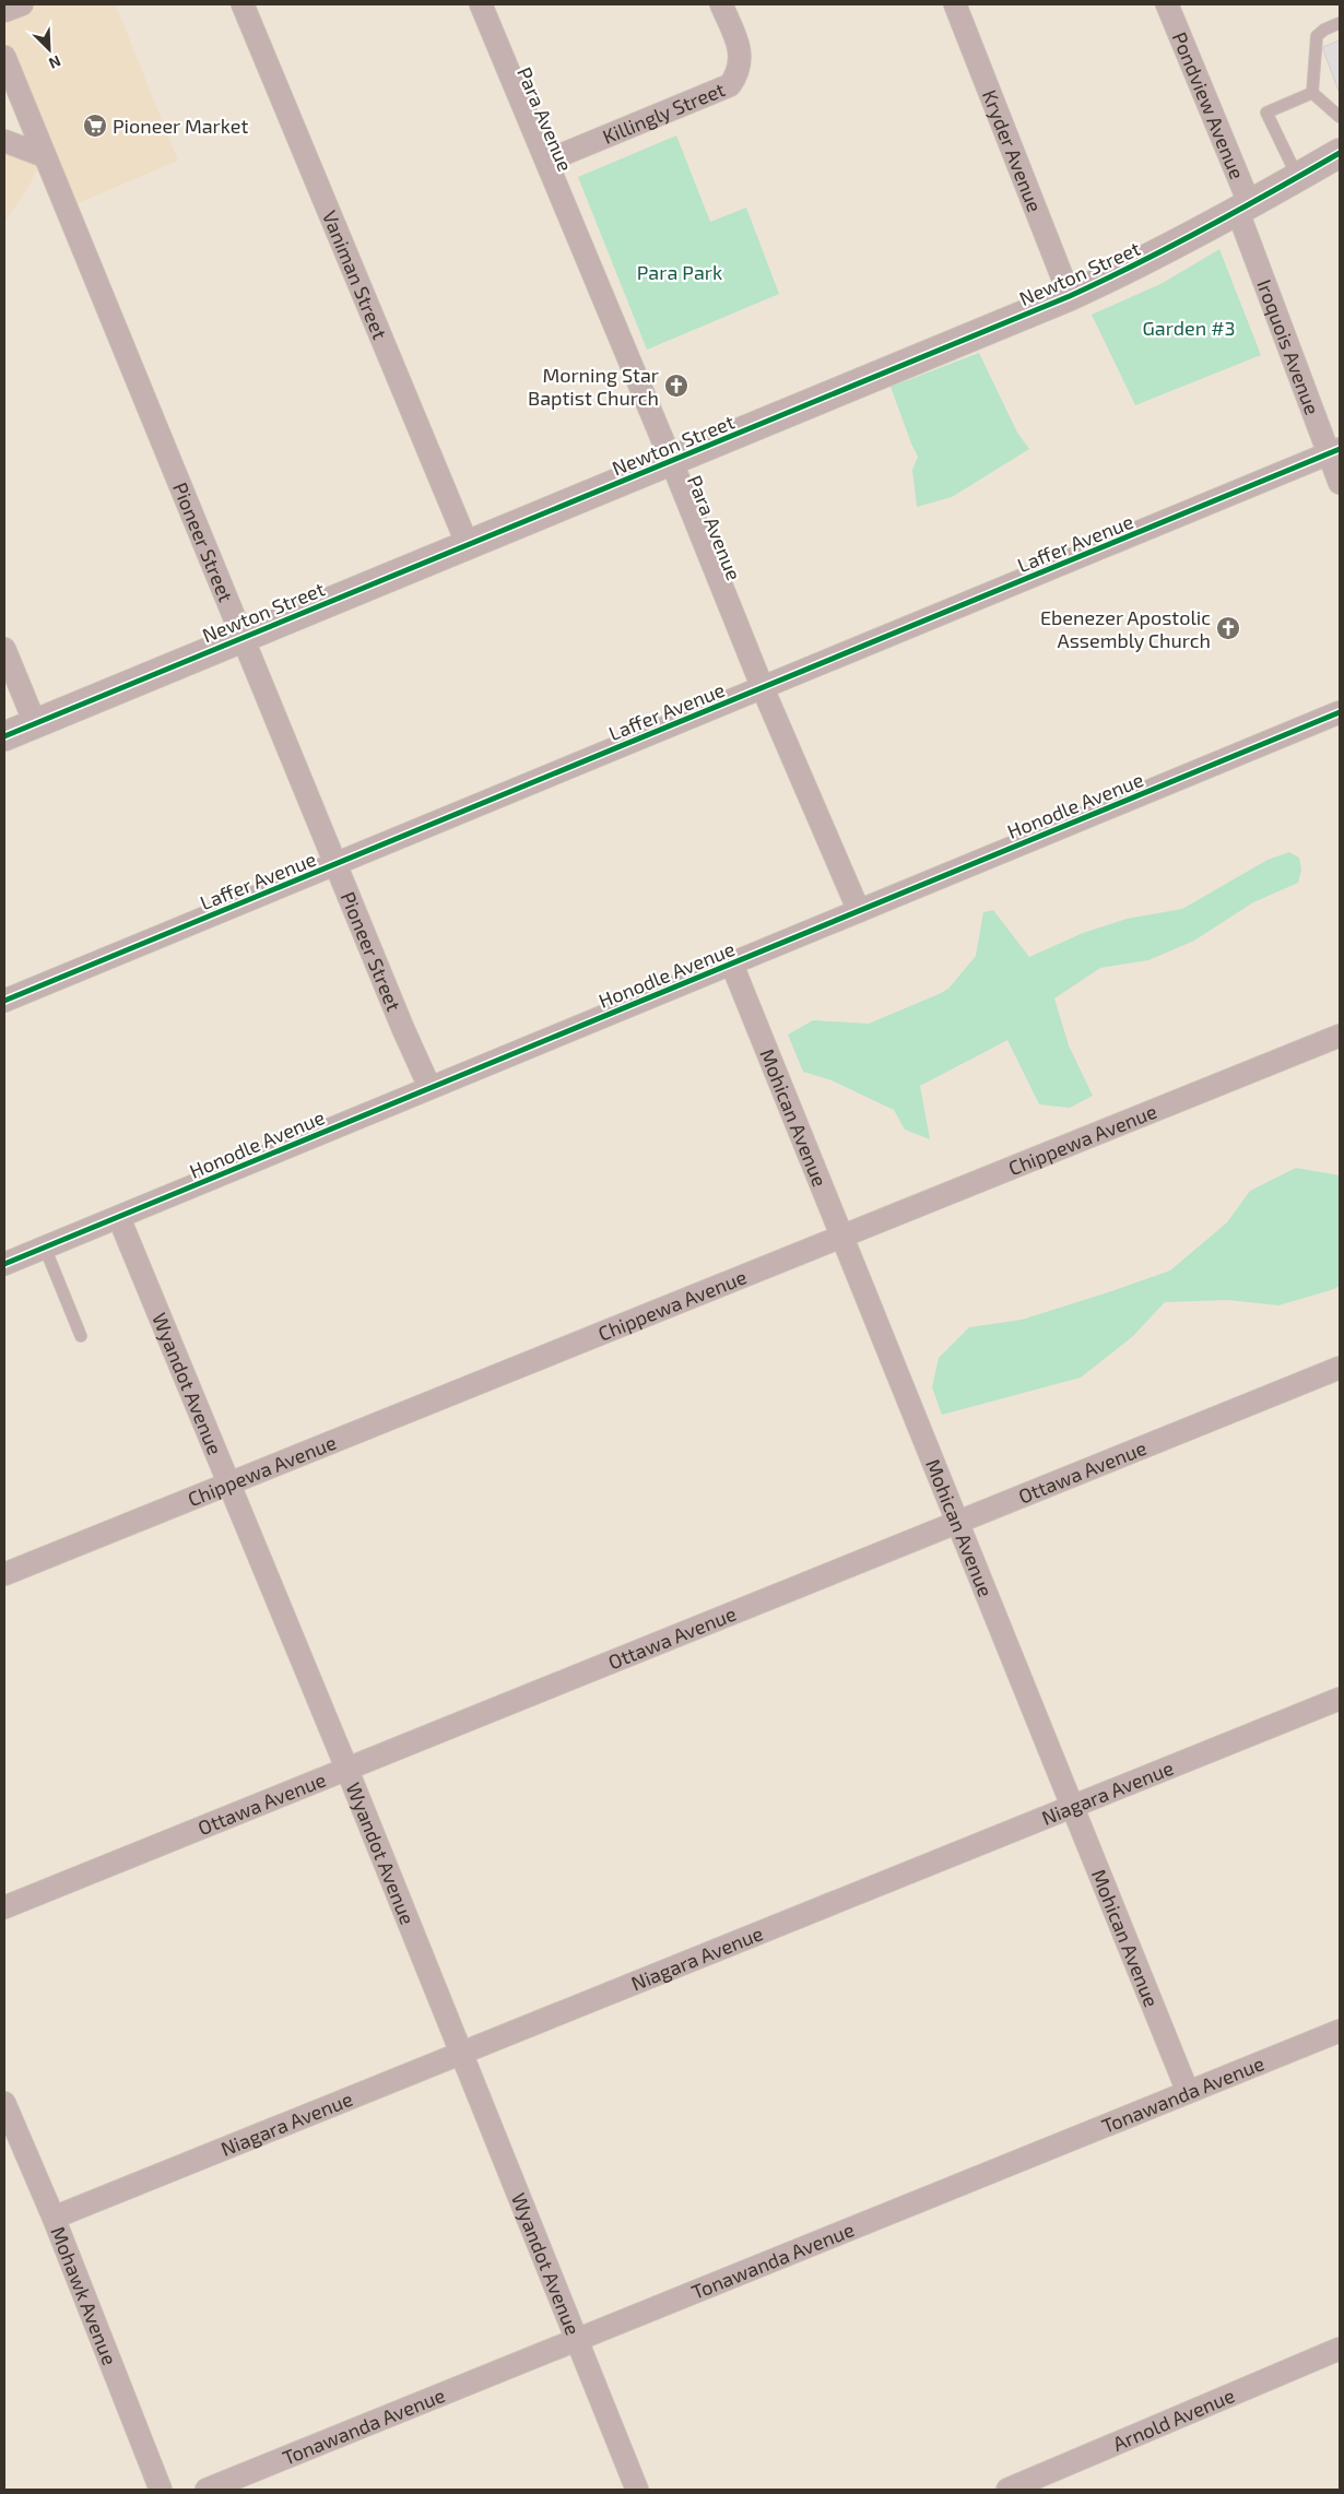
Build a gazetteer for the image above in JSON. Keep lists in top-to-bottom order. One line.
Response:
{"streets":{"street":["Pondview Avenue","Killingly Street","Para Avenue","Kryder Avenue","Newton Street","Vaniman Street","Iroquois Avenue","Pioneer Street","Laffer Avenue","Honodle Avenue","Mohican Avenue","Chippewa Avenue","Wyandot Avenue","Ottawa Avenue","Niagara Avenue","Tonawanda Avenue","Mohawk Avenue","Arnold Avenue"]},"crossings":[["Pondview Avenue","Newton Street"],["Pondview Avenue","Iroquois Avenue"],["Killingly Street","Para Avenue"],["Para Avenue","Newton Street"],["Para Avenue","Laffer Avenue"],["Para Avenue","Honodle Avenue"],["Kryder Avenue","Newton Street"],["Newton Street","Vaniman Street"],["Newton Street","Iroquois Avenue"],["Newton Street","Pioneer Street"],["Iroquois Avenue","Laffer Avenue"],["Pioneer Street","Laffer Avenue"],["Pioneer Street","Honodle Avenue"],["Honodle Avenue","Mohican Avenue"],["Honodle Avenue","Wyandot Avenue"],["Mohican Avenue","Chippewa Avenue"],["Mohican Avenue","Ottawa Avenue"],["Mohican Avenue","Niagara Avenue"],["Mohican Avenue","Tonawanda Avenue"],["Chippewa Avenue","Wyandot Avenue"],["Wyandot Avenue","Ottawa Avenue"],["Wyandot Avenue","Niagara Avenue"],["Wyandot Avenue","Tonawanda Avenue"],["Niagara Avenue","Mohawk Avenue"]],"parks":["Para Park","Garden #3"],"places":{"supermarket":["Pioneer Market"],"church":["Morning Star Baptist Church","Ebenezer Apostolic Assembly Church"]},"north":"bottom right"}
